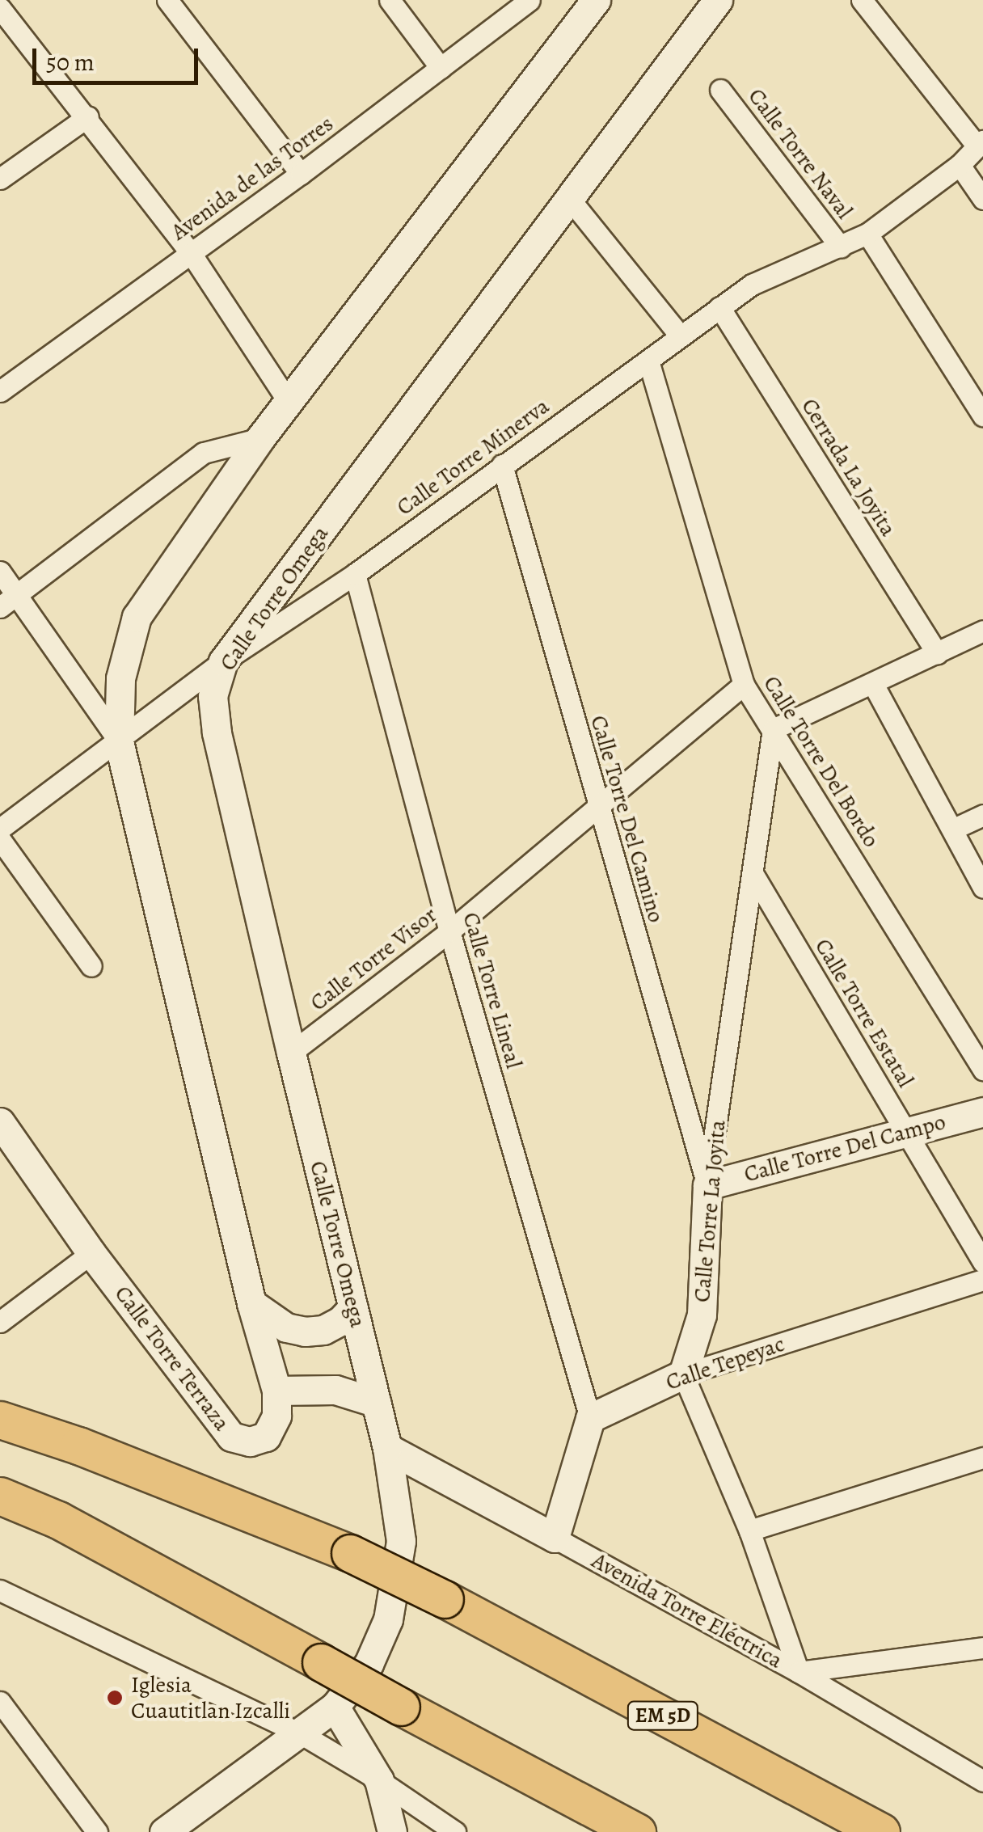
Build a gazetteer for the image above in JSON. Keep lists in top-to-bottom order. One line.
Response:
{"streets":{"highway":["EM 5D"],"main road":["Calle Torre Omega","Calle Torre Del Campo","Calle Torre La Joyita","Calle Torre Terraza","Calle Tepeyac","Avenida Torre Eléctrica"],"street":["Calle Torre Naval","Avenida de las Torres","Calle Torre Minerva","Cerrada La Joyita","Calle Torre Del Bordo","Calle Torre Del Camino","Calle Torre Visor","Calle Torre Lineal","Calle Torre Estatal"]},"crossings":[["Calle Torre Naval","Calle Torre Minerva"],["Calle Torre Minerva","Cerrada La Joyita"],["Calle Torre Minerva","Calle Torre Omega"],["Calle Torre Minerva","Calle Torre Del Bordo"],["Calle Torre Minerva","Calle Torre Del Camino"],["Calle Torre Minerva","Calle Torre Lineal"],["Calle Torre Omega","Calle Torre Visor"],["Calle Torre Omega","Avenida Torre Eléctrica"],["Calle Torre Del Bordo","Calle Torre Visor"],["Calle Torre Del Bordo","Calle Torre La Joyita"],["Calle Torre Del Camino","Calle Torre Visor"],["Calle Torre Del Camino","Calle Torre Del Campo"],["Calle Torre Del Camino","Calle Torre La Joyita"],["Calle Torre Visor","Calle Torre Lineal"],["Calle Torre Lineal","Calle Tepeyac"],["Calle Torre Estatal","Calle Torre Del Campo"],["Calle Torre Estatal","Calle Torre La Joyita"],["Calle Torre Del Campo","Calle Torre La Joyita"],["Calle Torre La Joyita","Calle Tepeyac"]],"places":["Iglesia Cuautitlan Izcalli"],"scale_bar":"50 m"}
